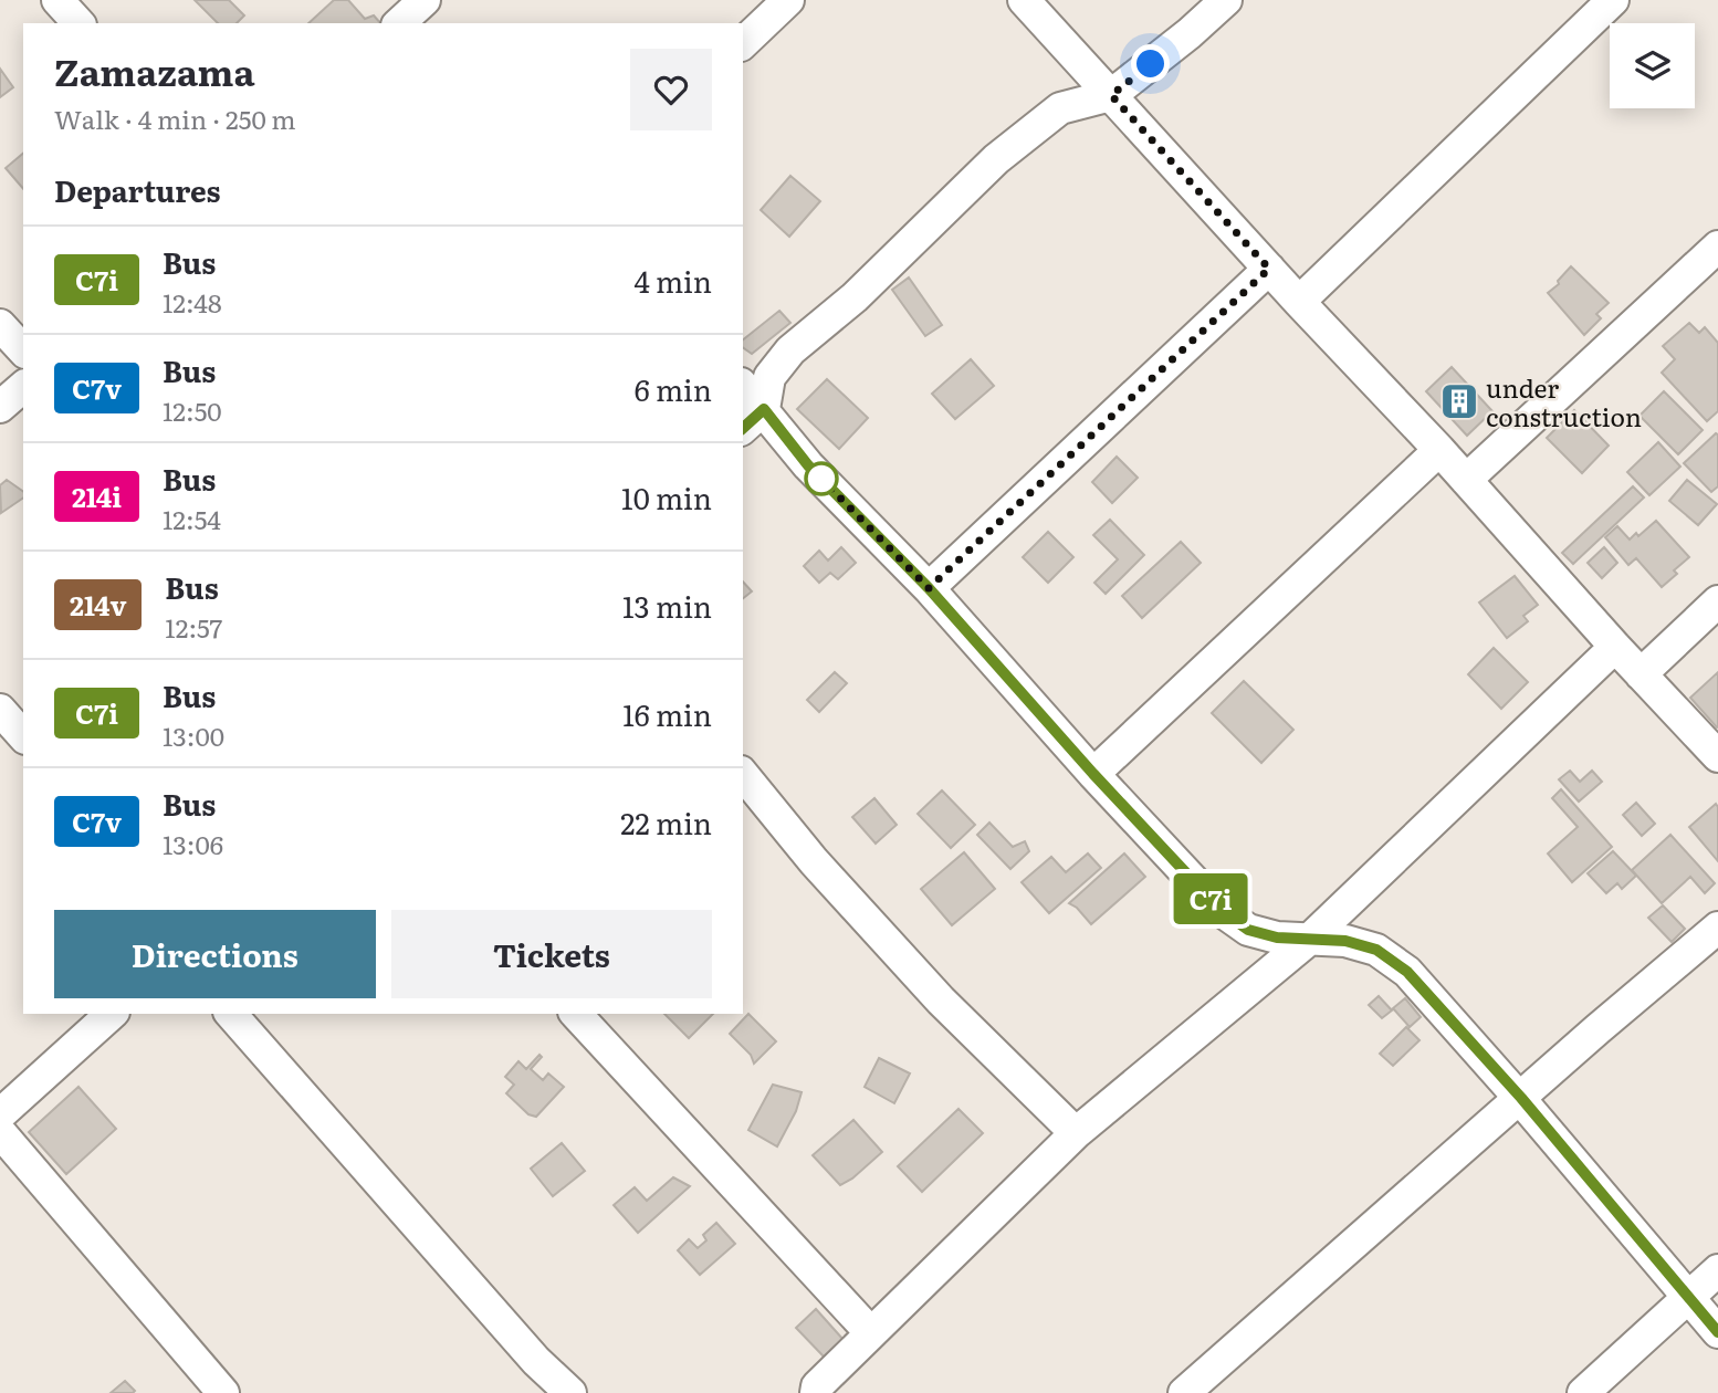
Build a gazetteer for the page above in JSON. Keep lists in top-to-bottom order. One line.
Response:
{"places":{"building":["under construction"]},"lines":["bus line C7i"],"page":{"on_map":"C7i","heading":[["Zamazama","Walk · 4 min · 250 m"],"Departures"],"list":[{"mark":"C7i","name":"Bus","note":"12:48","value":"4 min"},{"mark":"C7v","name":"Bus","note":"12:50","value":"6 min"},{"mark":"214i","name":"Bus","note":"12:54","value":"10 min"},{"mark":"214v","name":"Bus","note":"12:57","value":"13 min"},{"mark":"C7i","name":"Bus","note":"13:00","value":"16 min"},{"mark":"C7v","name":"Bus","note":"13:06","value":"22 min"}],"buttons":["Directions","Tickets"]}}
